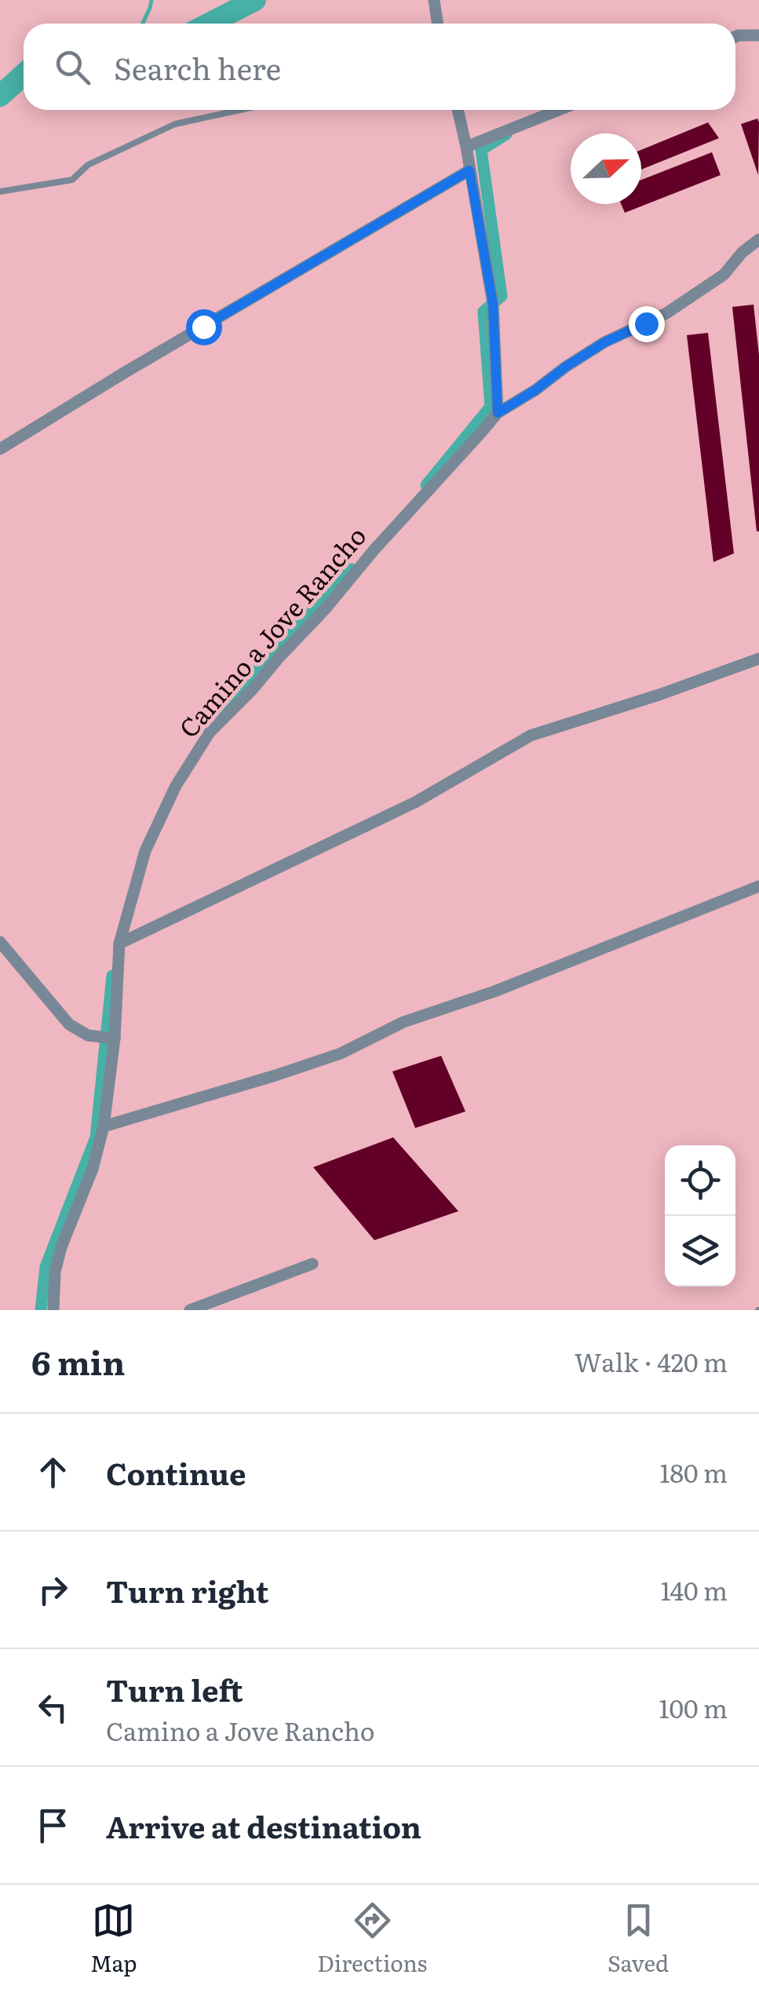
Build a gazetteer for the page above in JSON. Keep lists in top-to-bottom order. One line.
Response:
{"streets":{"street":["Camino a Jove Rancho"]},"north":"right","page":{"search":"Search here","heading":["6 min","Walk · 420 m"],"list":[["Continue","180 m"],["Turn right","140 m"],["Turn left","Camino a Jove Rancho","100 m"],"Arrive at destination"],"nav":["Map","Directions","Saved"]}}
